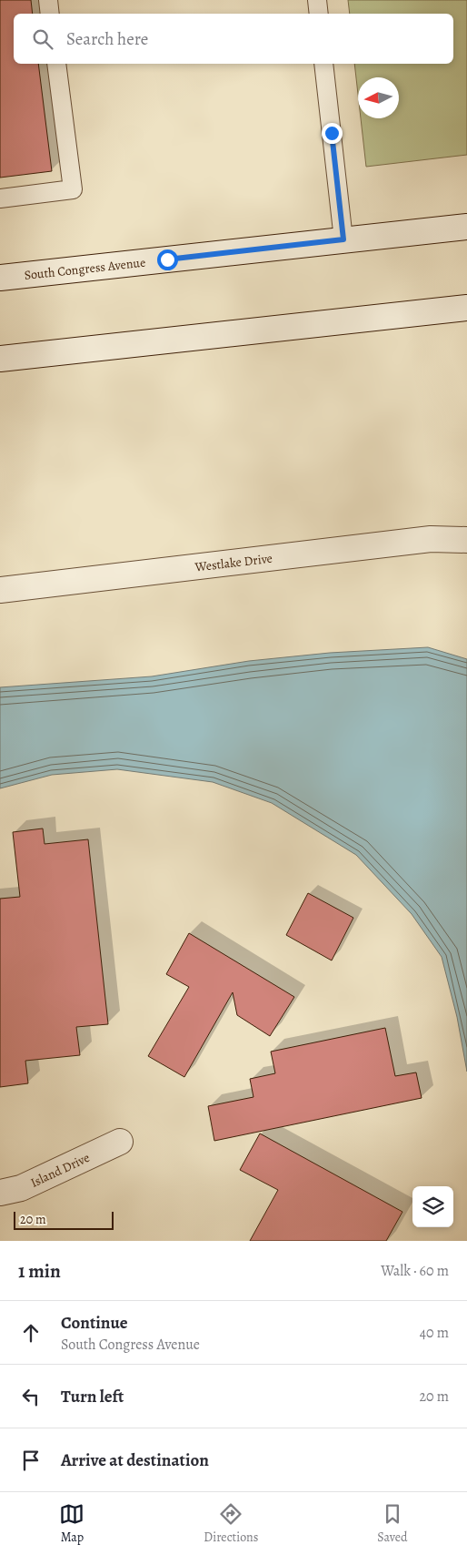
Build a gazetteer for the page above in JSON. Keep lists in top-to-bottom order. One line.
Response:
{"streets":{"main road":["South Congress Avenue","Westlake Drive","Island Drive"]},"scale_bar":"20 m","north":"left","page":{"search":"Search here","scale":"20 m","heading":["1 min","Walk · 60 m"],"list":[["Continue","South Congress Avenue","40 m"],["Turn left","20 m"],"Arrive at destination"],"nav":["Map","Directions","Saved"]}}
